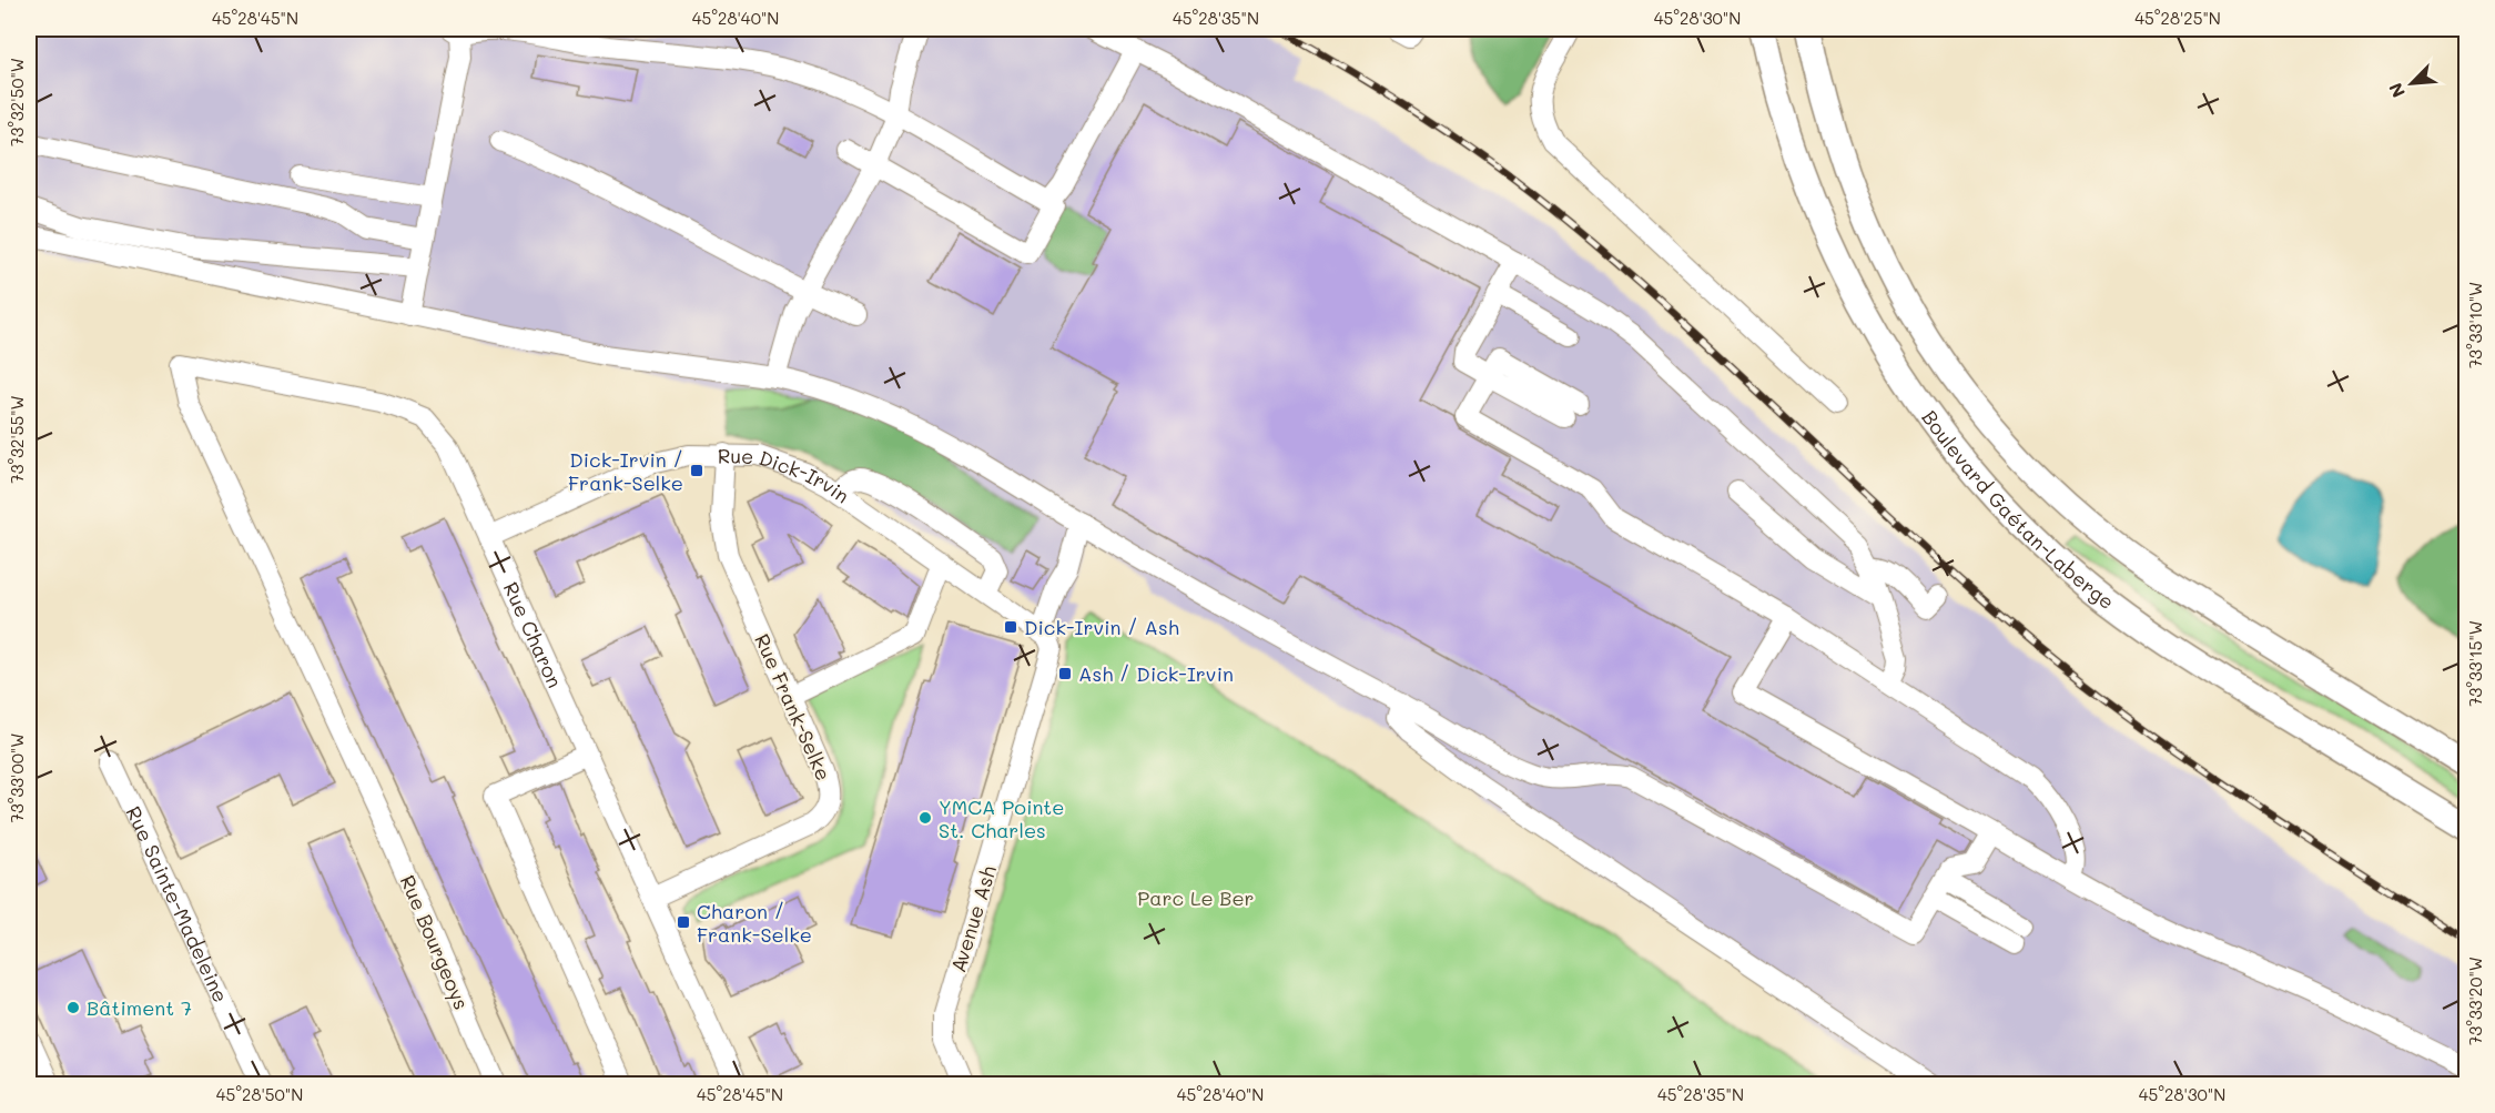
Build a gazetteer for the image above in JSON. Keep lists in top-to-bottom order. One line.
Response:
{"streets":{"main road":["Boulevard Gaétan-Laberge"],"street":["Rue Dick-Irvin","Rue Charon","Rue Frank-Selke","Rue Sainte-Madeleine","Avenue Ash","Rue Bourgeoys"]},"crossings":[["Rue Dick-Irvin","Rue Charon"],["Rue Dick-Irvin","Rue Frank-Selke"],["Rue Dick-Irvin","Avenue Ash"],["Rue Charon","Rue Frank-Selke"],["Rue Charon","Rue Bourgeoys"]],"parks":["Parc Le Ber"],"places":{"transit":["Dick-Irvin / Frank-Selke","Dick-Irvin / Ash","Ash / Dick-Irvin","Charon / Frank-Selke"],"other":["YMCA Pointe St. Charles","Bâtiment 7"]},"north":"bottom left","coordinates":["45°28'45\"N","45°28'40\"N","45°28'35\"N","45°28'30\"N","45°28'25\"N","73°32'50\"W","73°33'10\"W","73°32'55\"W","73°33'15\"W","73°33'00\"W","73°33'20\"W","45°28'50\"N"]}
